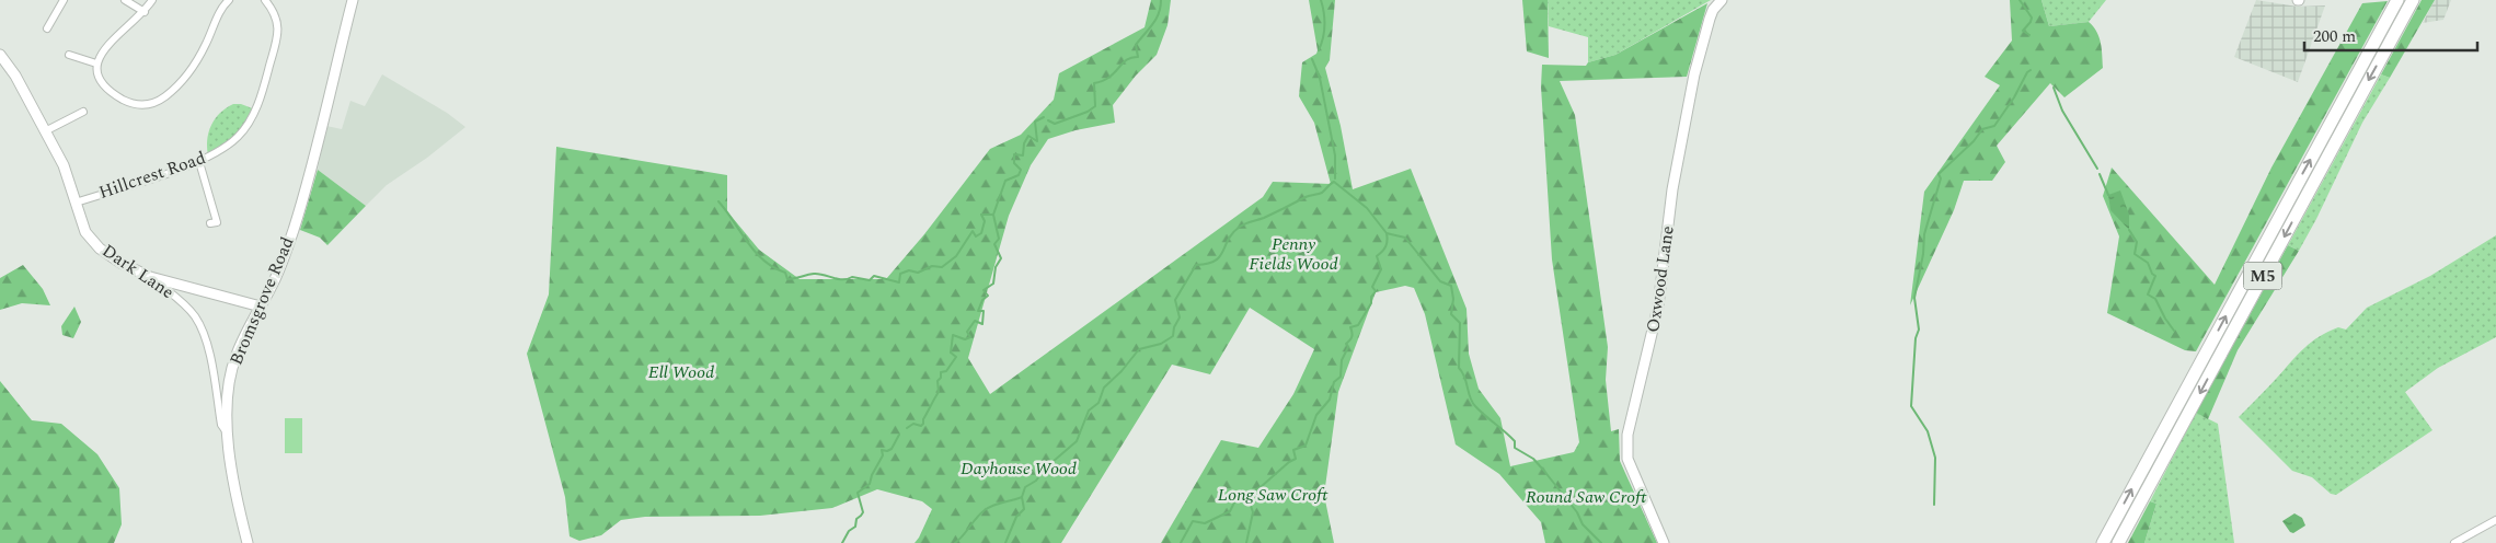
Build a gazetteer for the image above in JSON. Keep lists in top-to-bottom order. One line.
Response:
{"streets":{"highway":["M5"],"street":["Hillcrest Road","Dark Lane","Oxwood Lane","Bromsgrove Road"]},"crossings":[["Hillcrest Road","Dark Lane"],["Dark Lane","Bromsgrove Road"]],"parks":["Penny Fields Wood","Ell Wood","Dayhouse Wood","Long Saw Croft","Round Saw Croft"],"scale_bar":"200 m"}
